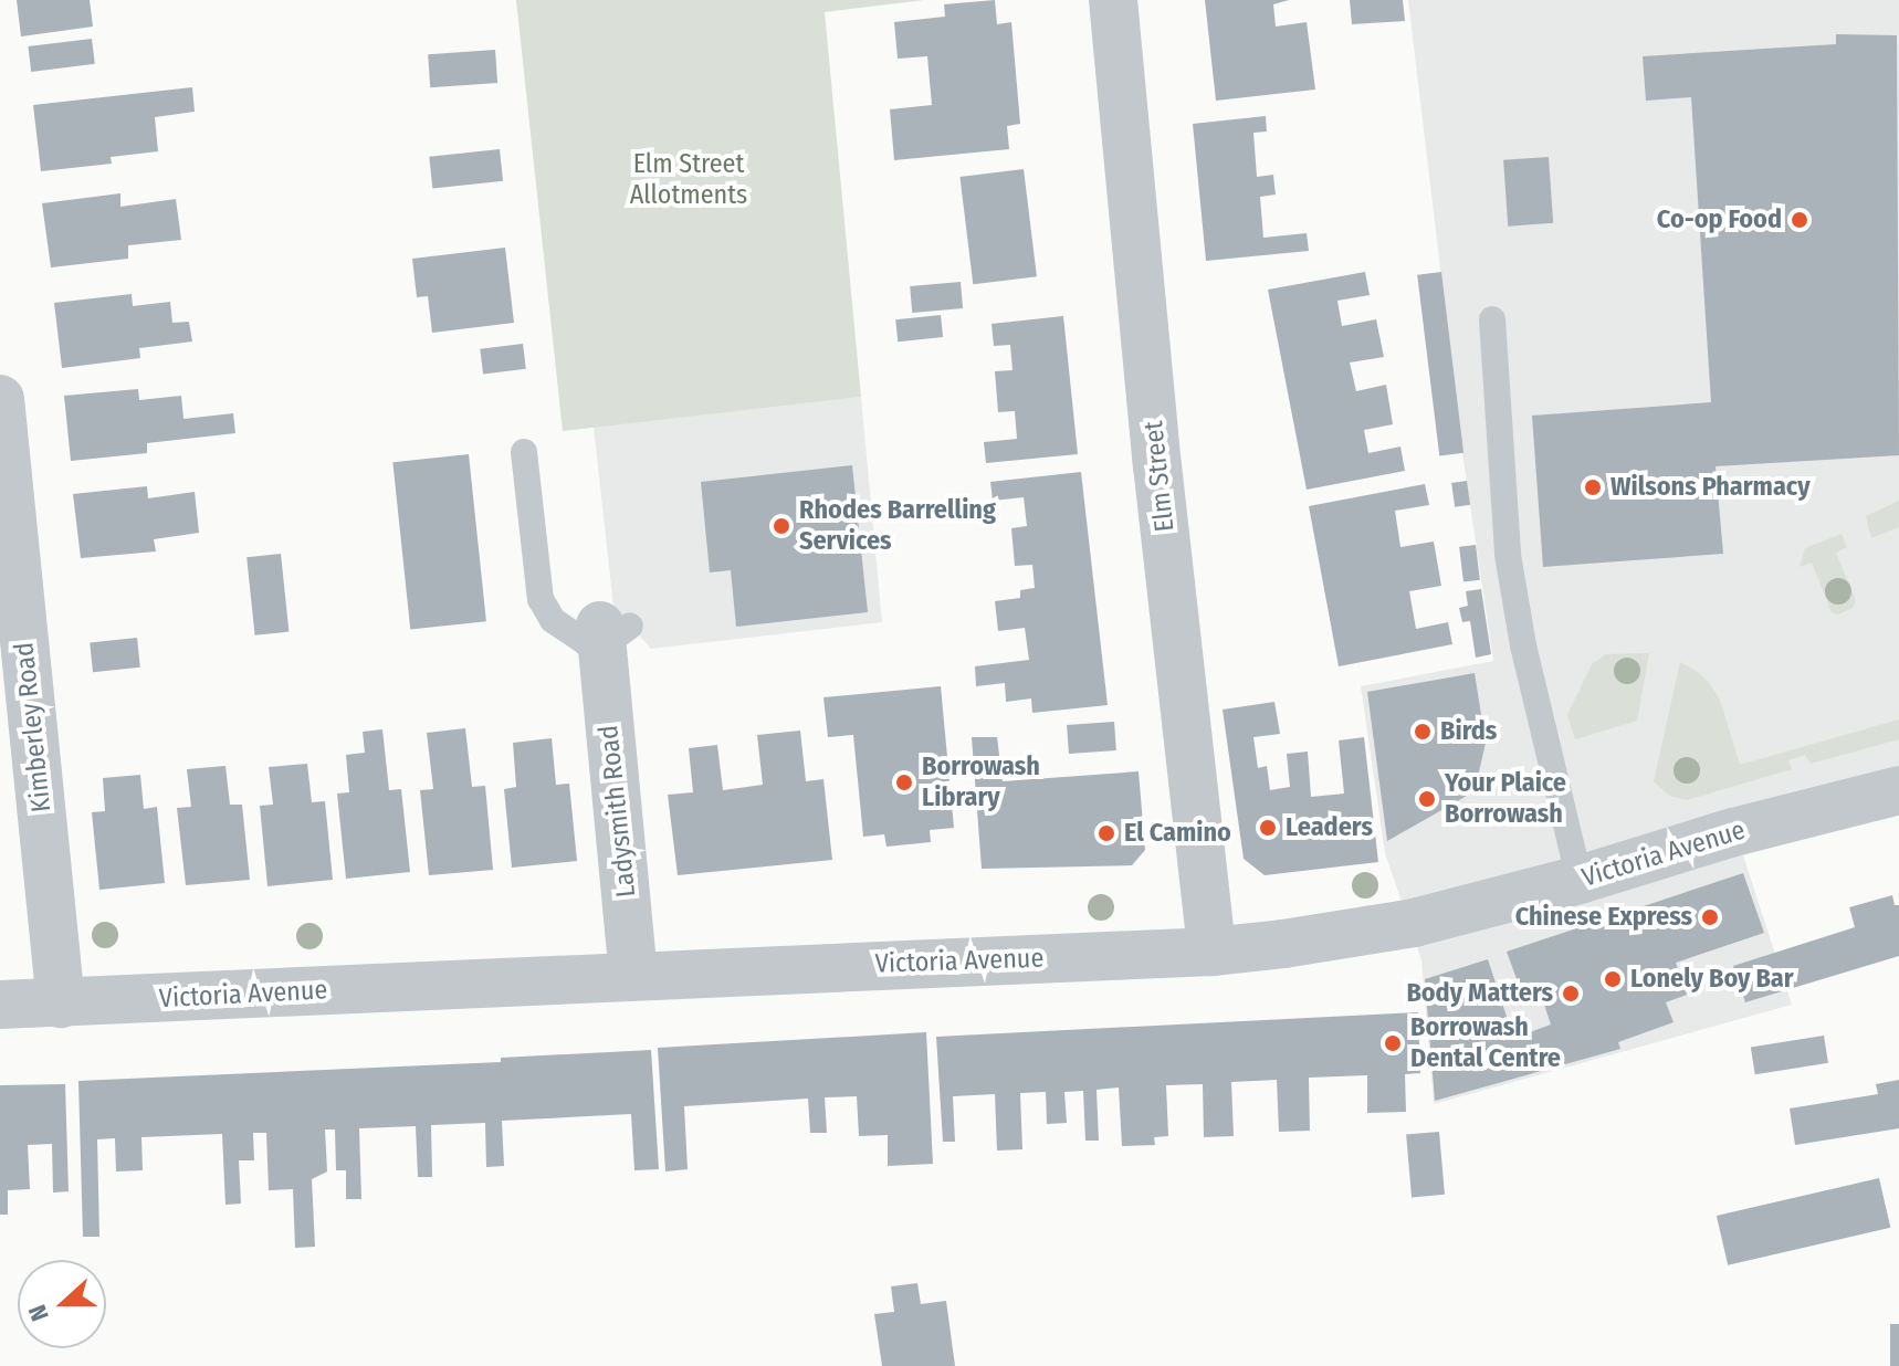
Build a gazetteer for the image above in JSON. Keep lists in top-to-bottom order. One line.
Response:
{"streets":{"street":["Elm Street","Kimberley Road","Ladysmith Road","Victoria Avenue"]},"crossings":[["Elm Street","Victoria Avenue"],["Kimberley Road","Victoria Avenue"],["Ladysmith Road","Victoria Avenue"]],"parks":["Elm Street Allotments"],"places":["Co-op Food","Wilsons Pharmacy","Rhodes Barrelling Services","Birds","Borrowash Library","Your Plaice Borrowash","Leaders","El Camino","Chinese Express","Lonely Boy Bar","Body Matters","Borrowash Dental Centre"],"north":"left"}
